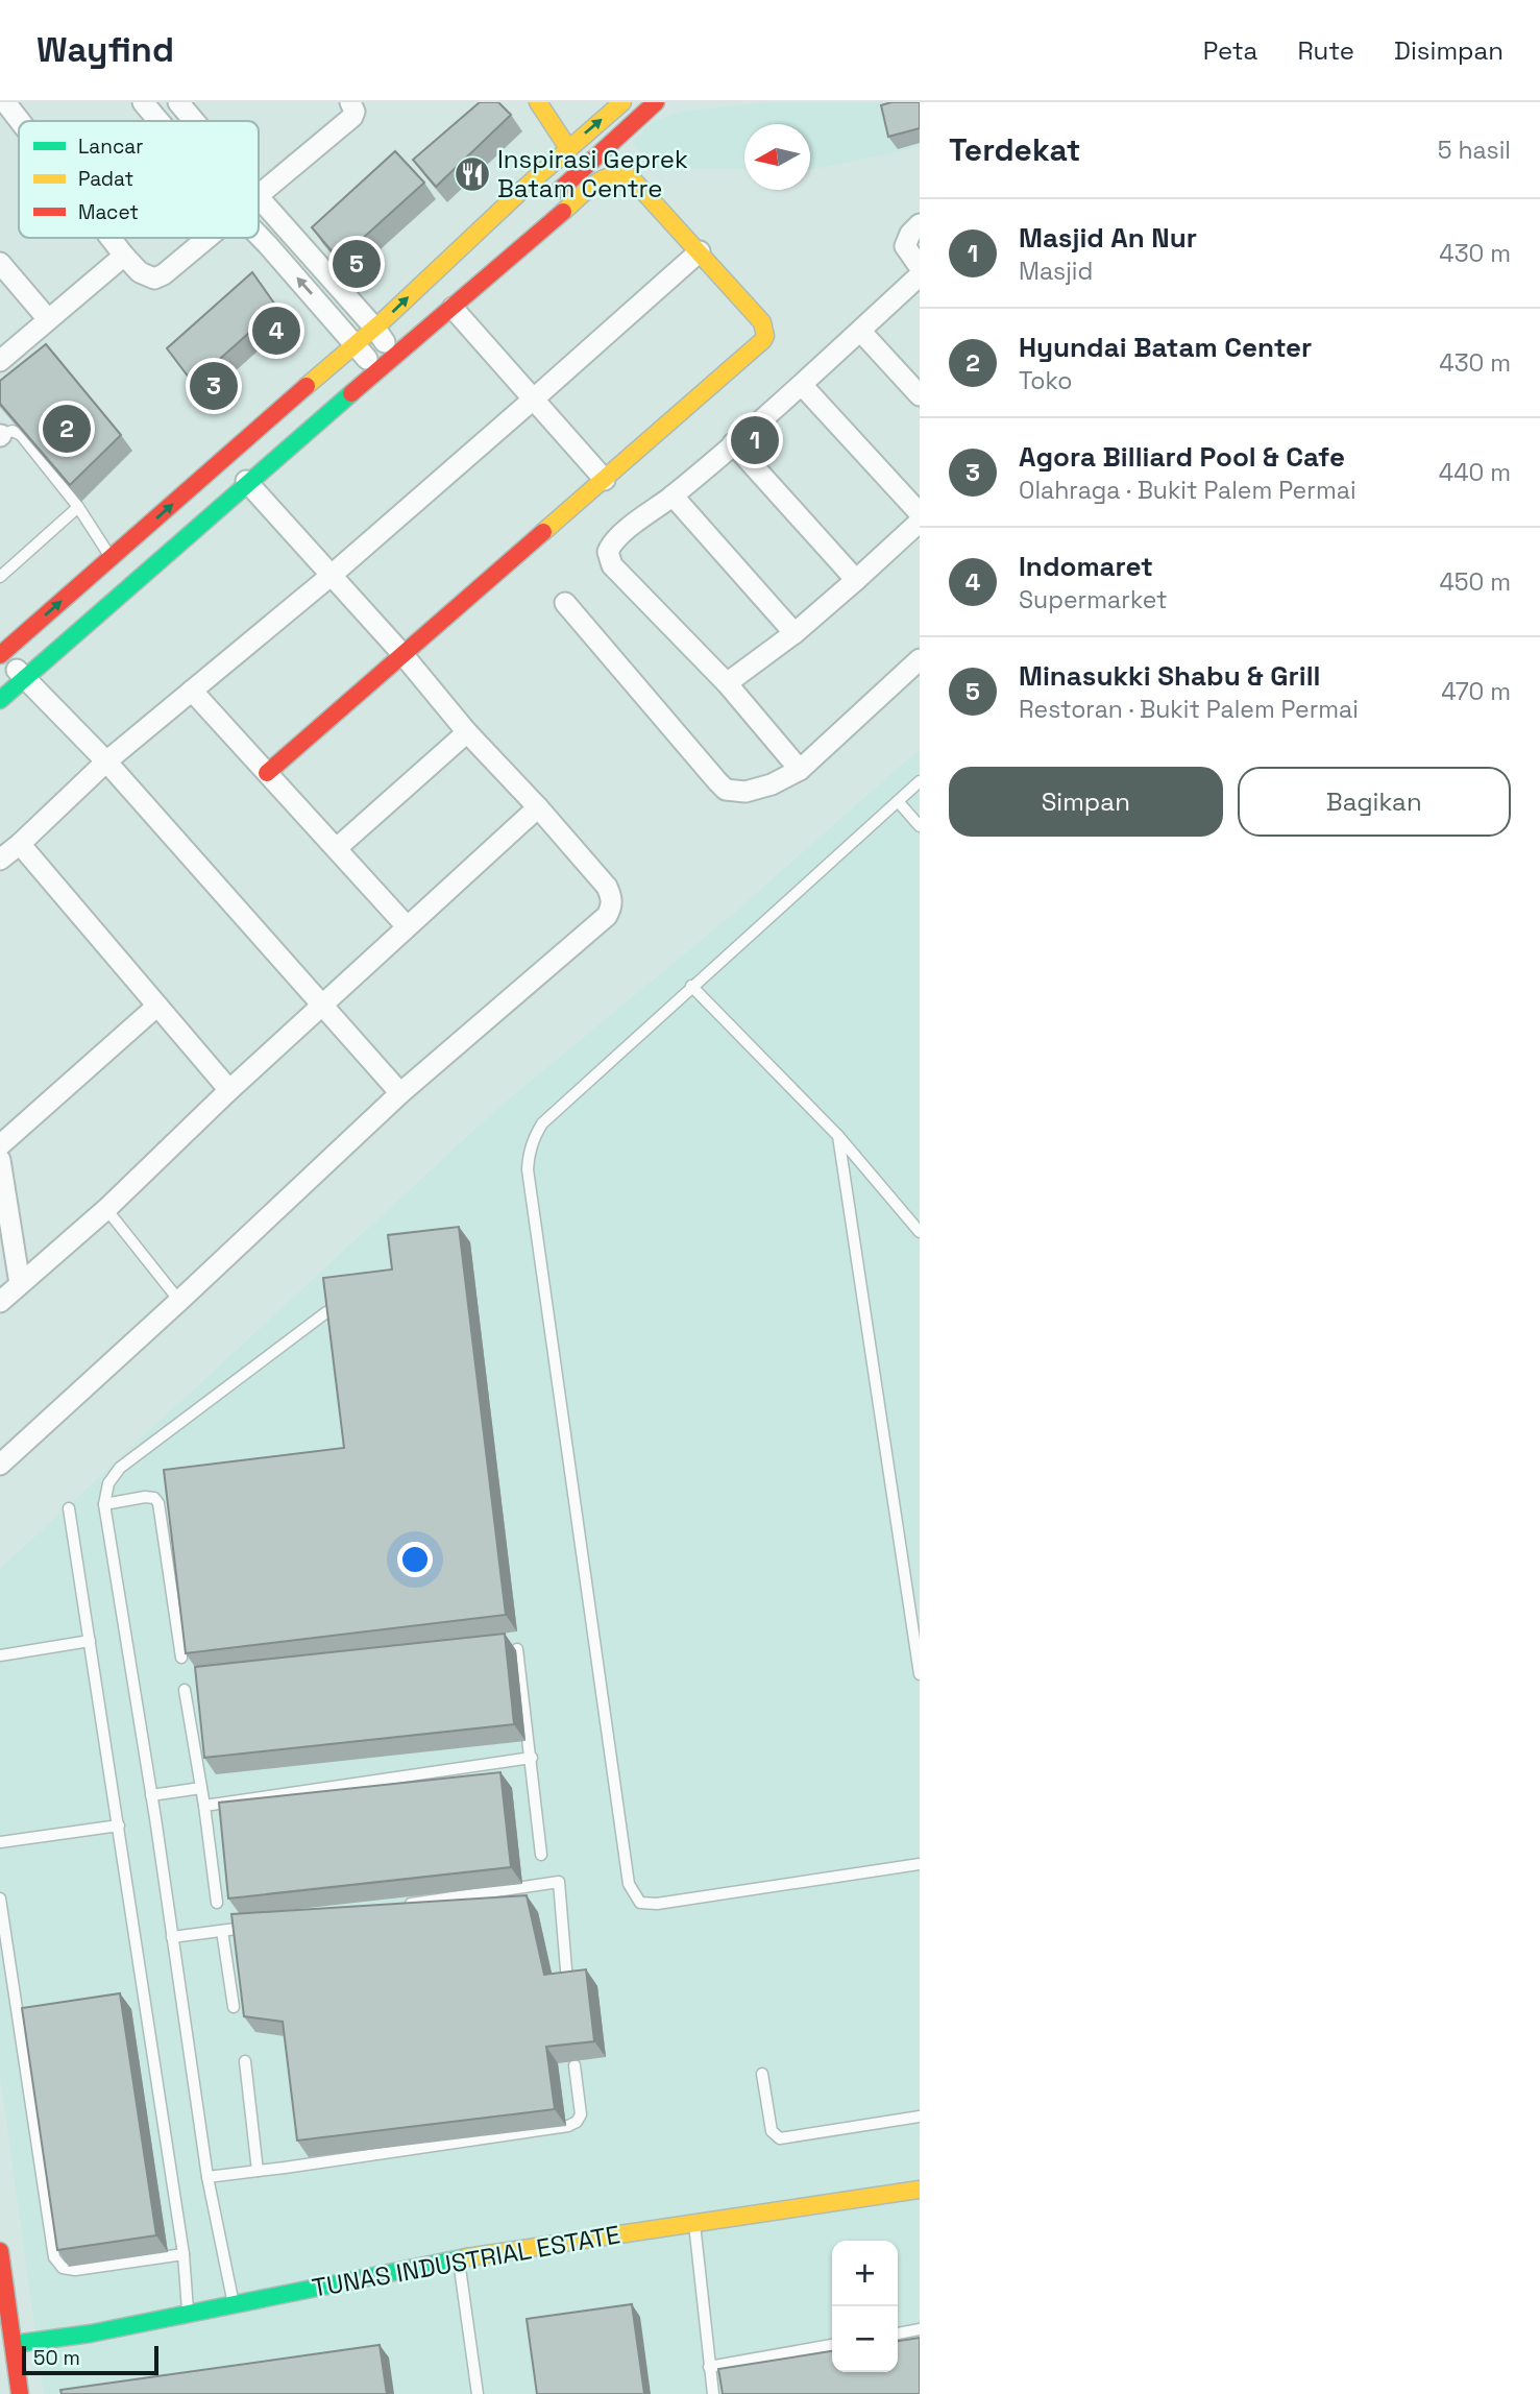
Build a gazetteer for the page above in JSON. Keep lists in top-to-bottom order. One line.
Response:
{"streets":{"street":["TUNAS INDUSTRIAL ESTATE"]},"places":{"restaurant":["Inspirasi Geprek Batam Centre"]},"legend":["Lancar","Padat","Macet"],"scale_bar":"50 m","north":"left","page":{"header":"Wayfind","nav":["Peta","Rute","Disimpan"],"heading":["Terdekat","5 hasil"],"list":[{"mark":"1","name":"Masjid An Nur","note":"Masjid","value":"430 m"},{"mark":"2","name":"Hyundai Batam Center","note":"Toko","value":"430 m"},{"mark":"3","name":"Agora Billiard Pool & Cafe","note":"Olahraga · Bukit Palem Permai","value":"440 m"},{"mark":"4","name":"Indomaret","note":"Supermarket","value":"450 m"},{"mark":"5","name":"Minasukki Shabu & Grill","note":"Restoran · Bukit Palem Permai","value":"470 m"}],"pins":["5","4","3","2","1"],"buttons":["Simpan","Bagikan"],"map_buttons":["+","−"],"scale":"50 m"}}
